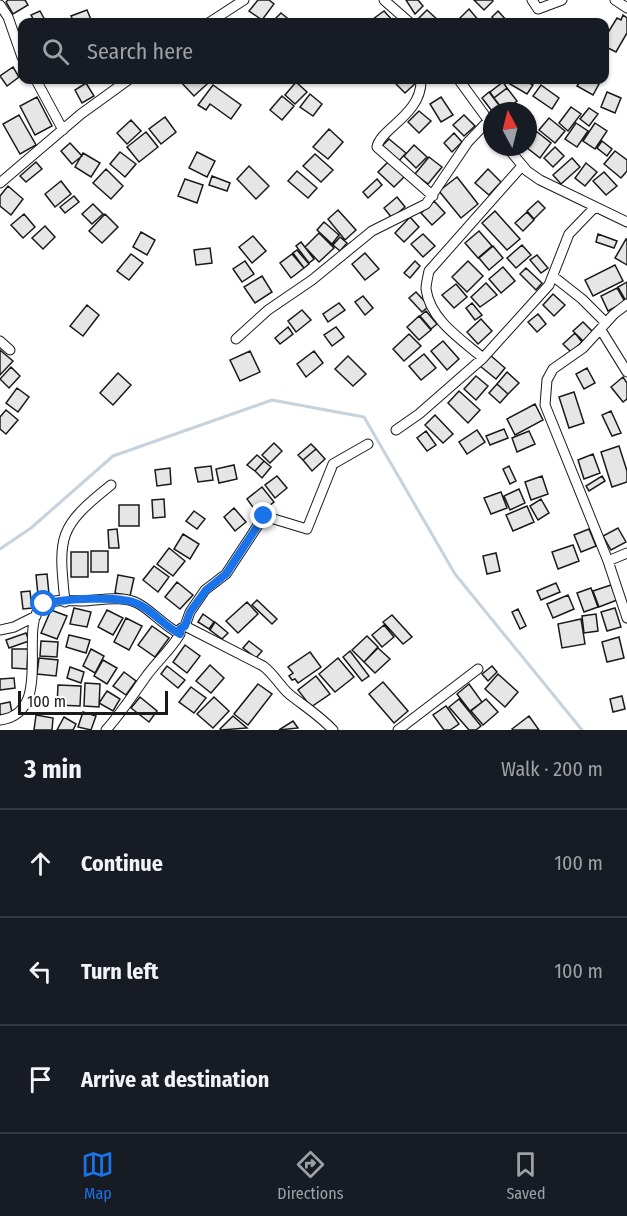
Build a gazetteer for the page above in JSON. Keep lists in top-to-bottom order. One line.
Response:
{"scale_bar":"100 m","north":"top","page":{"search":"Search here","scale":"100 m","heading":["3 min","Walk · 200 m"],"list":[["Continue","100 m"],["Turn left","100 m"],"Arrive at destination"],"nav":["Map","Directions","Saved"]}}
